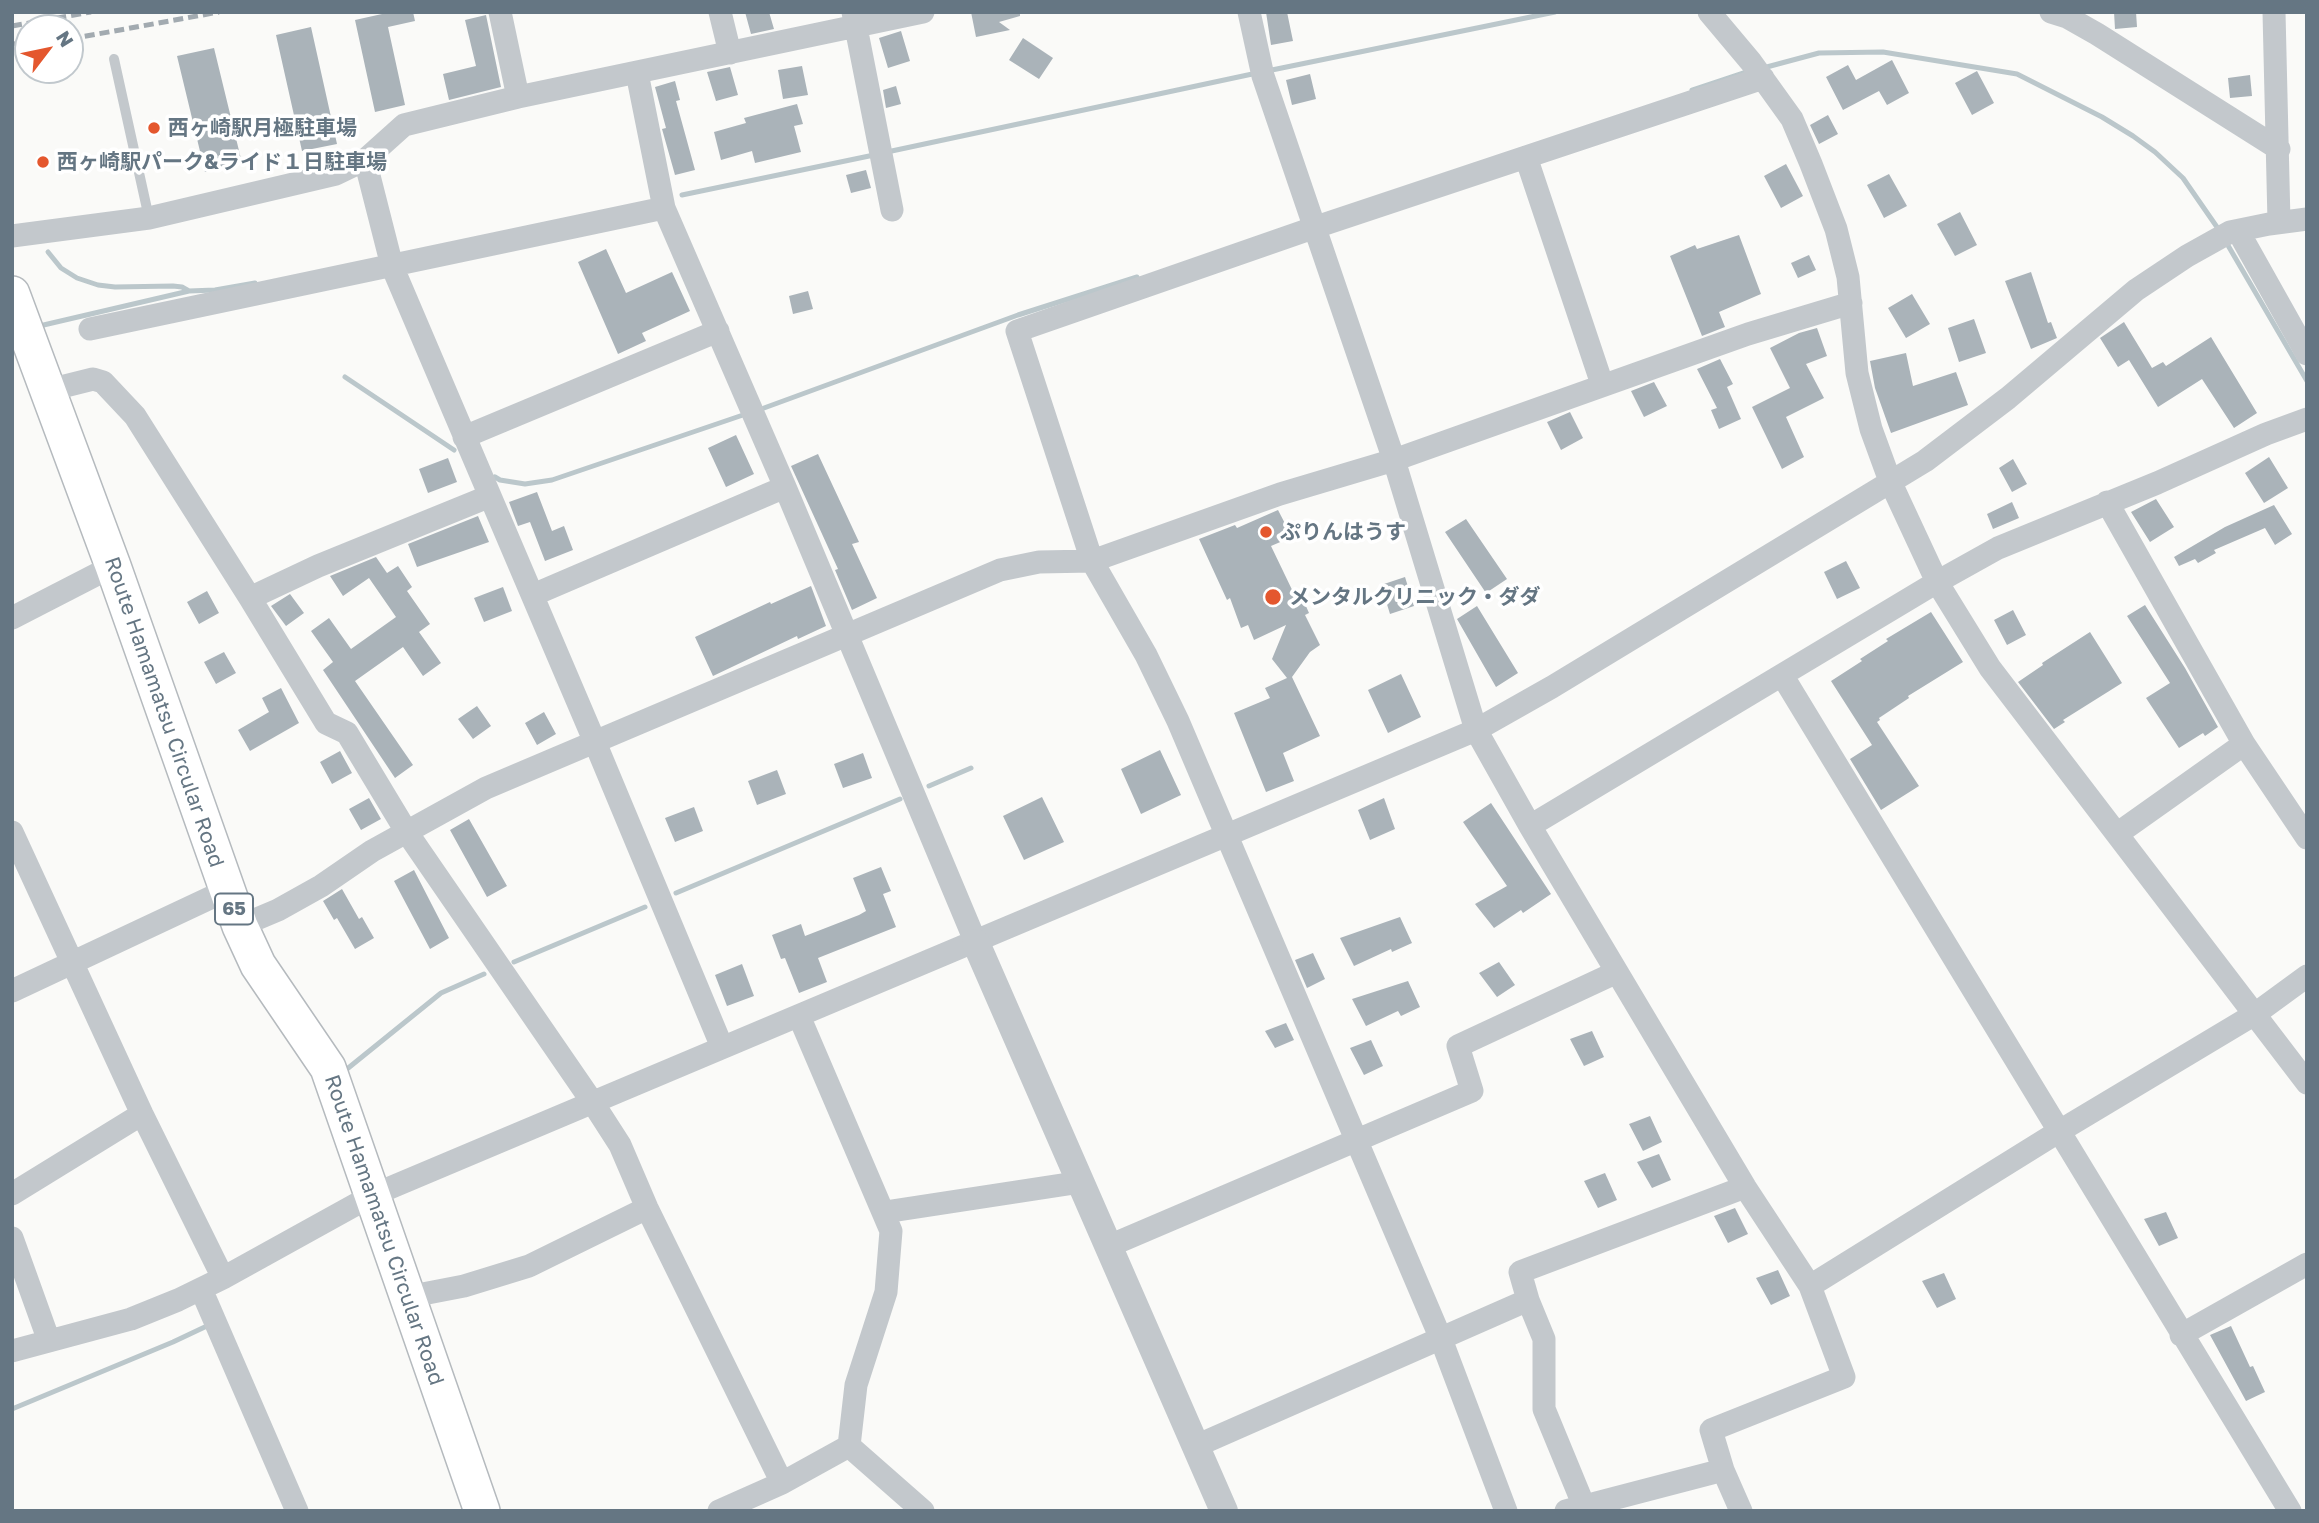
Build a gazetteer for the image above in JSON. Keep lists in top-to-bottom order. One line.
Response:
{"streets":{"main road":["Route Hamamatsu Circular Road","65"]},"places":["西ヶ崎駅月極駐車場","西ヶ崎駅パーク&ライド１日駐車場","ぷりんはうす","メンタルクリニック・ダダ"],"north":"top right"}
